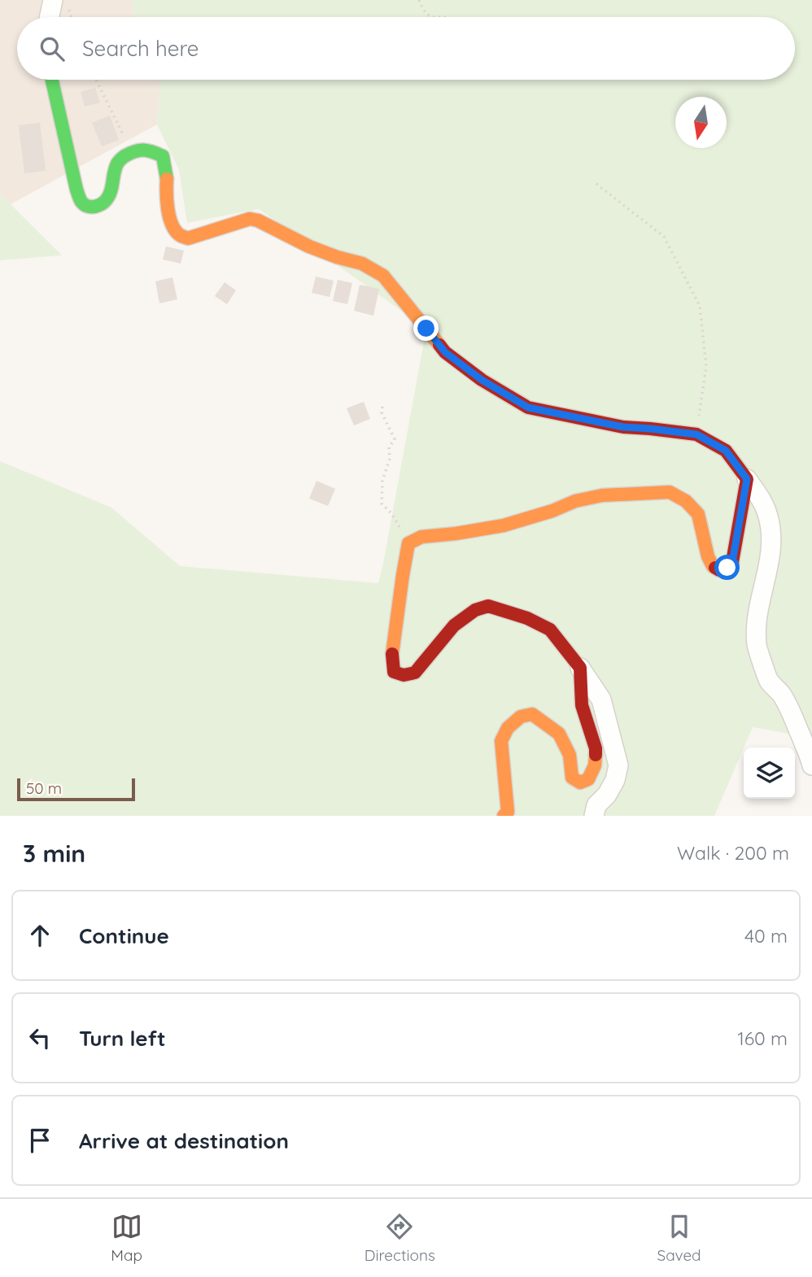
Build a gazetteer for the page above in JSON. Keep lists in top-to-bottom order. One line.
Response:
{"scale_bar":"50 m","north":"bottom","page":{"search":"Search here","scale":"50 m","heading":["3 min","Walk · 200 m"],"list":[["Continue","40 m"],["Turn left","160 m"],"Arrive at destination"],"nav":["Map","Directions","Saved"]}}
